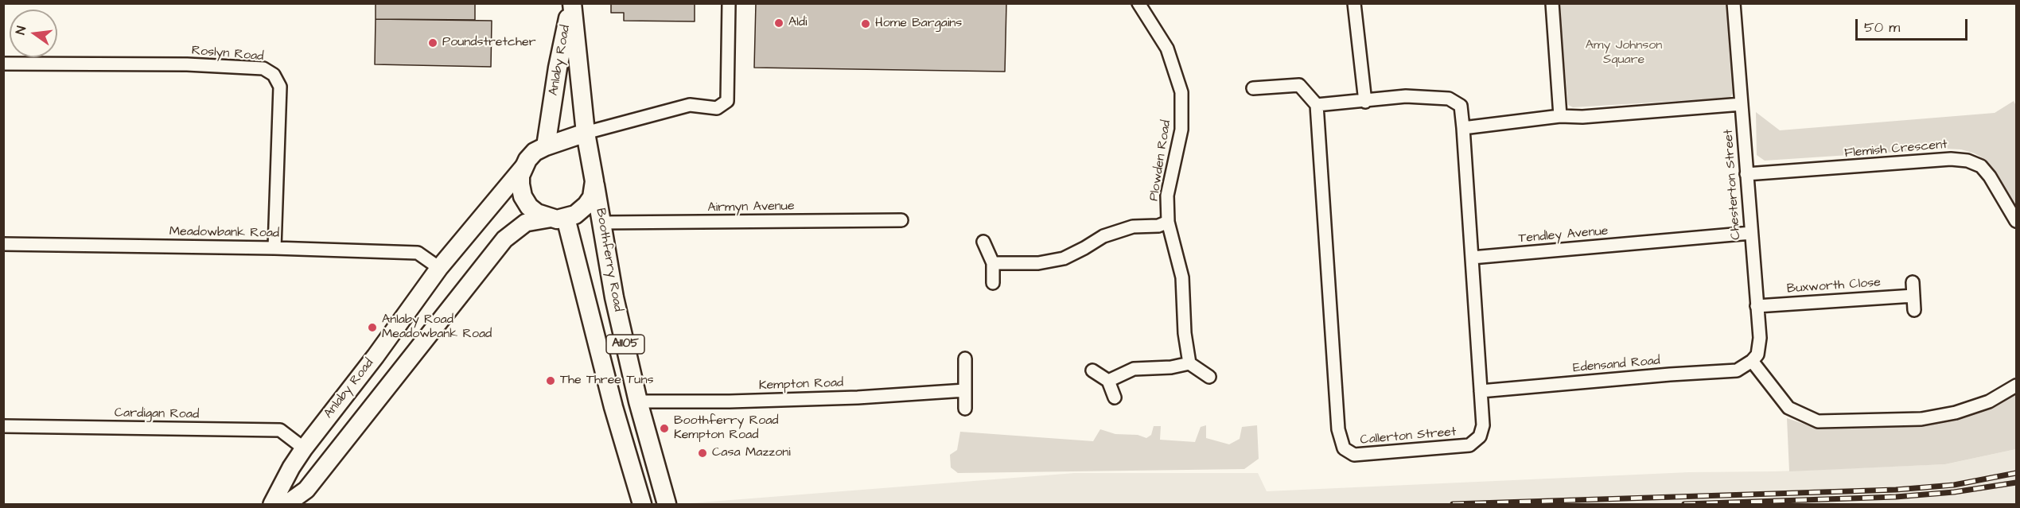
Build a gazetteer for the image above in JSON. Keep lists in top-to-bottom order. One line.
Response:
{"streets":{"main road":["Anlaby Road","Boothferry Road","A1105"],"street":["Roslyn Road","Flemish Crescent","Plowden Road","Chesterton Street","Airmyn Avenue","Meadowbank Road","Tendley Avenue","Buxworth Close","Edensand Road","Kempton Road","Cardigan Road","Callerton Street"]},"crossings":[["Roslyn Road","Meadowbank Road"],["Anlaby Road","Meadowbank Road"],["Anlaby Road","Boothferry Road"],["Anlaby Road","A1105"],["Anlaby Road","Cardigan Road"],["Flemish Crescent","Chesterton Street"],["Chesterton Street","Tendley Avenue"],["Chesterton Street","Buxworth Close"],["Chesterton Street","Edensand Road"],["Airmyn Avenue","Boothferry Road"],["Tendley Avenue","Callerton Street"],["Boothferry Road","A1105"],["Boothferry Road","Kempton Road"],["Edensand Road","Callerton Street"]],"parks":["Amy Johnson Square"],"places":["Aldi","Home Bargains","Poundstretcher","Anlaby Road Meadowbank Road","The Three Tuns","Boothferry Road Kempton Road","Casa Mazzoni"],"scale_bar":"50 m","north":"left"}
